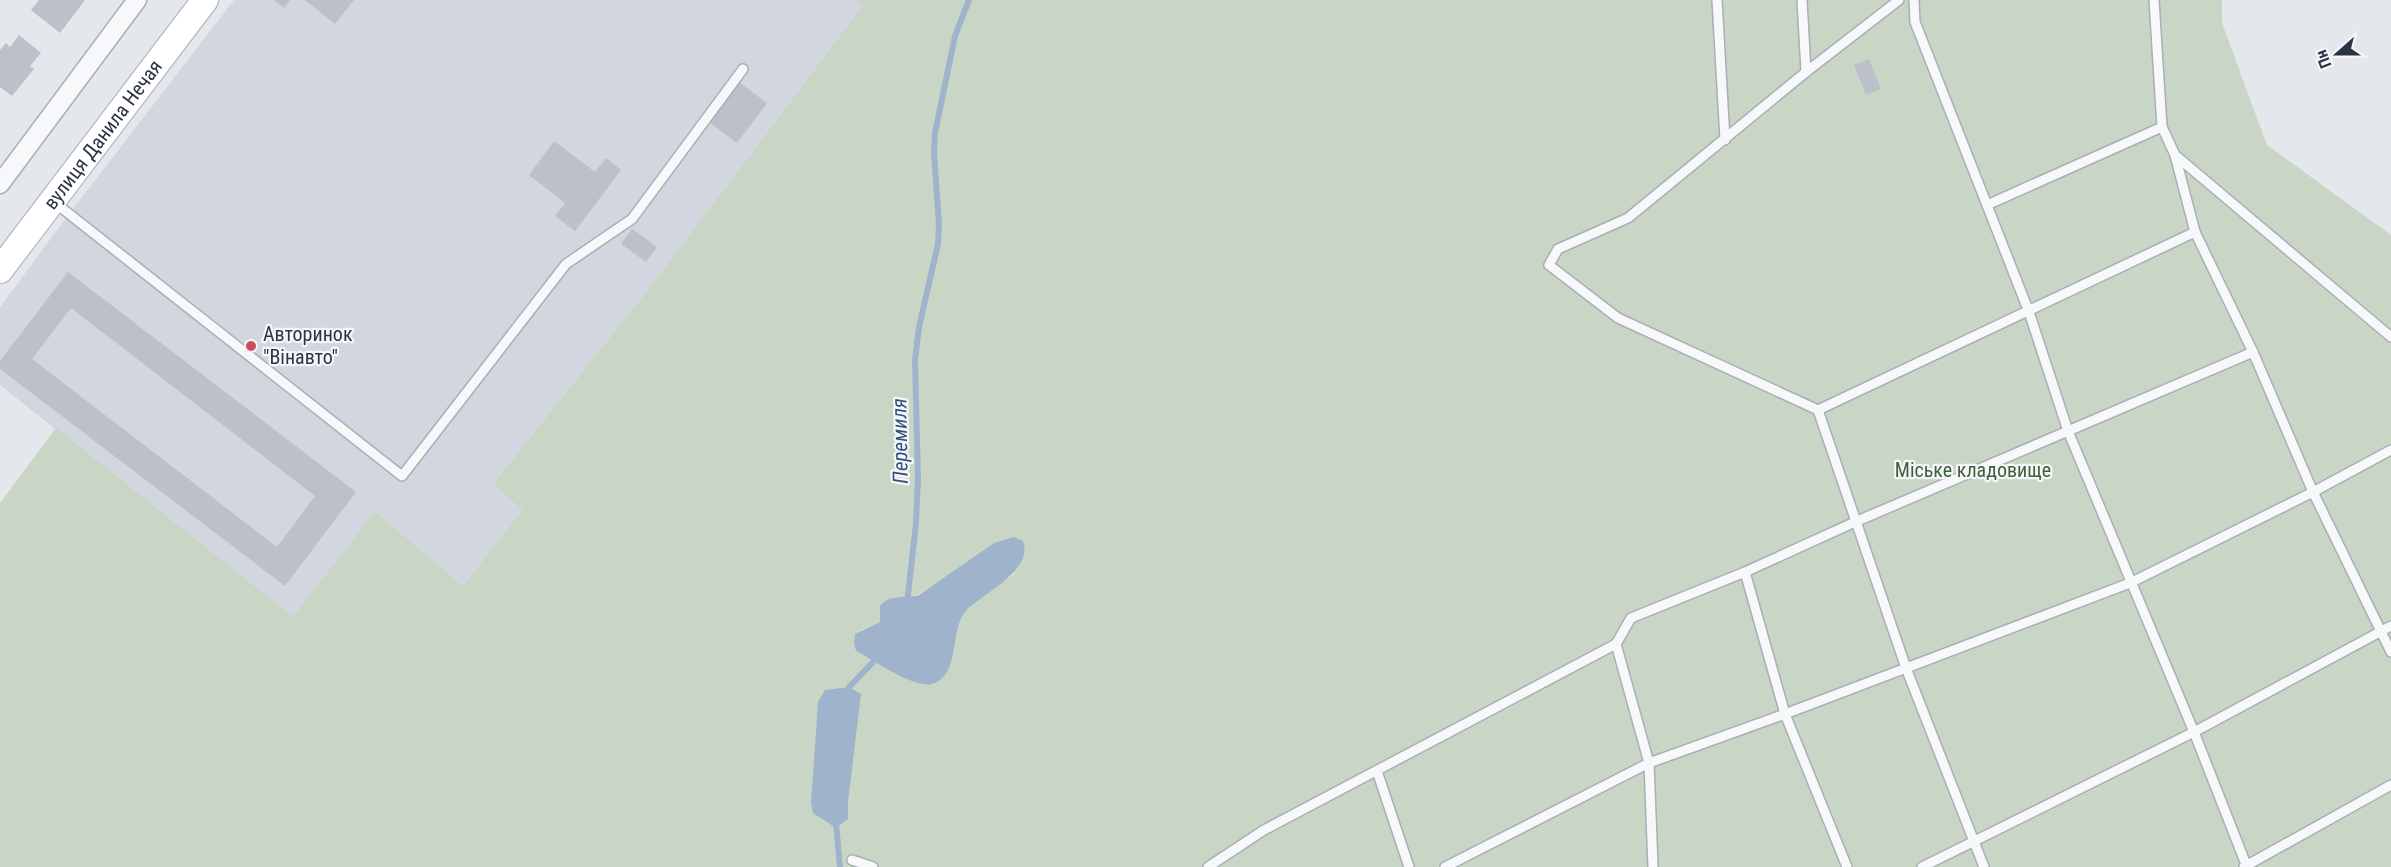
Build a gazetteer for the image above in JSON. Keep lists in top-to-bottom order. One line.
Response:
{"streets":{"main road":["вулиця Данила Нечая"]},"water":["Перемиля"],"parks":["Міське кладовище"],"places":["Авторинок \"Вінавто\""],"north":"left"}
